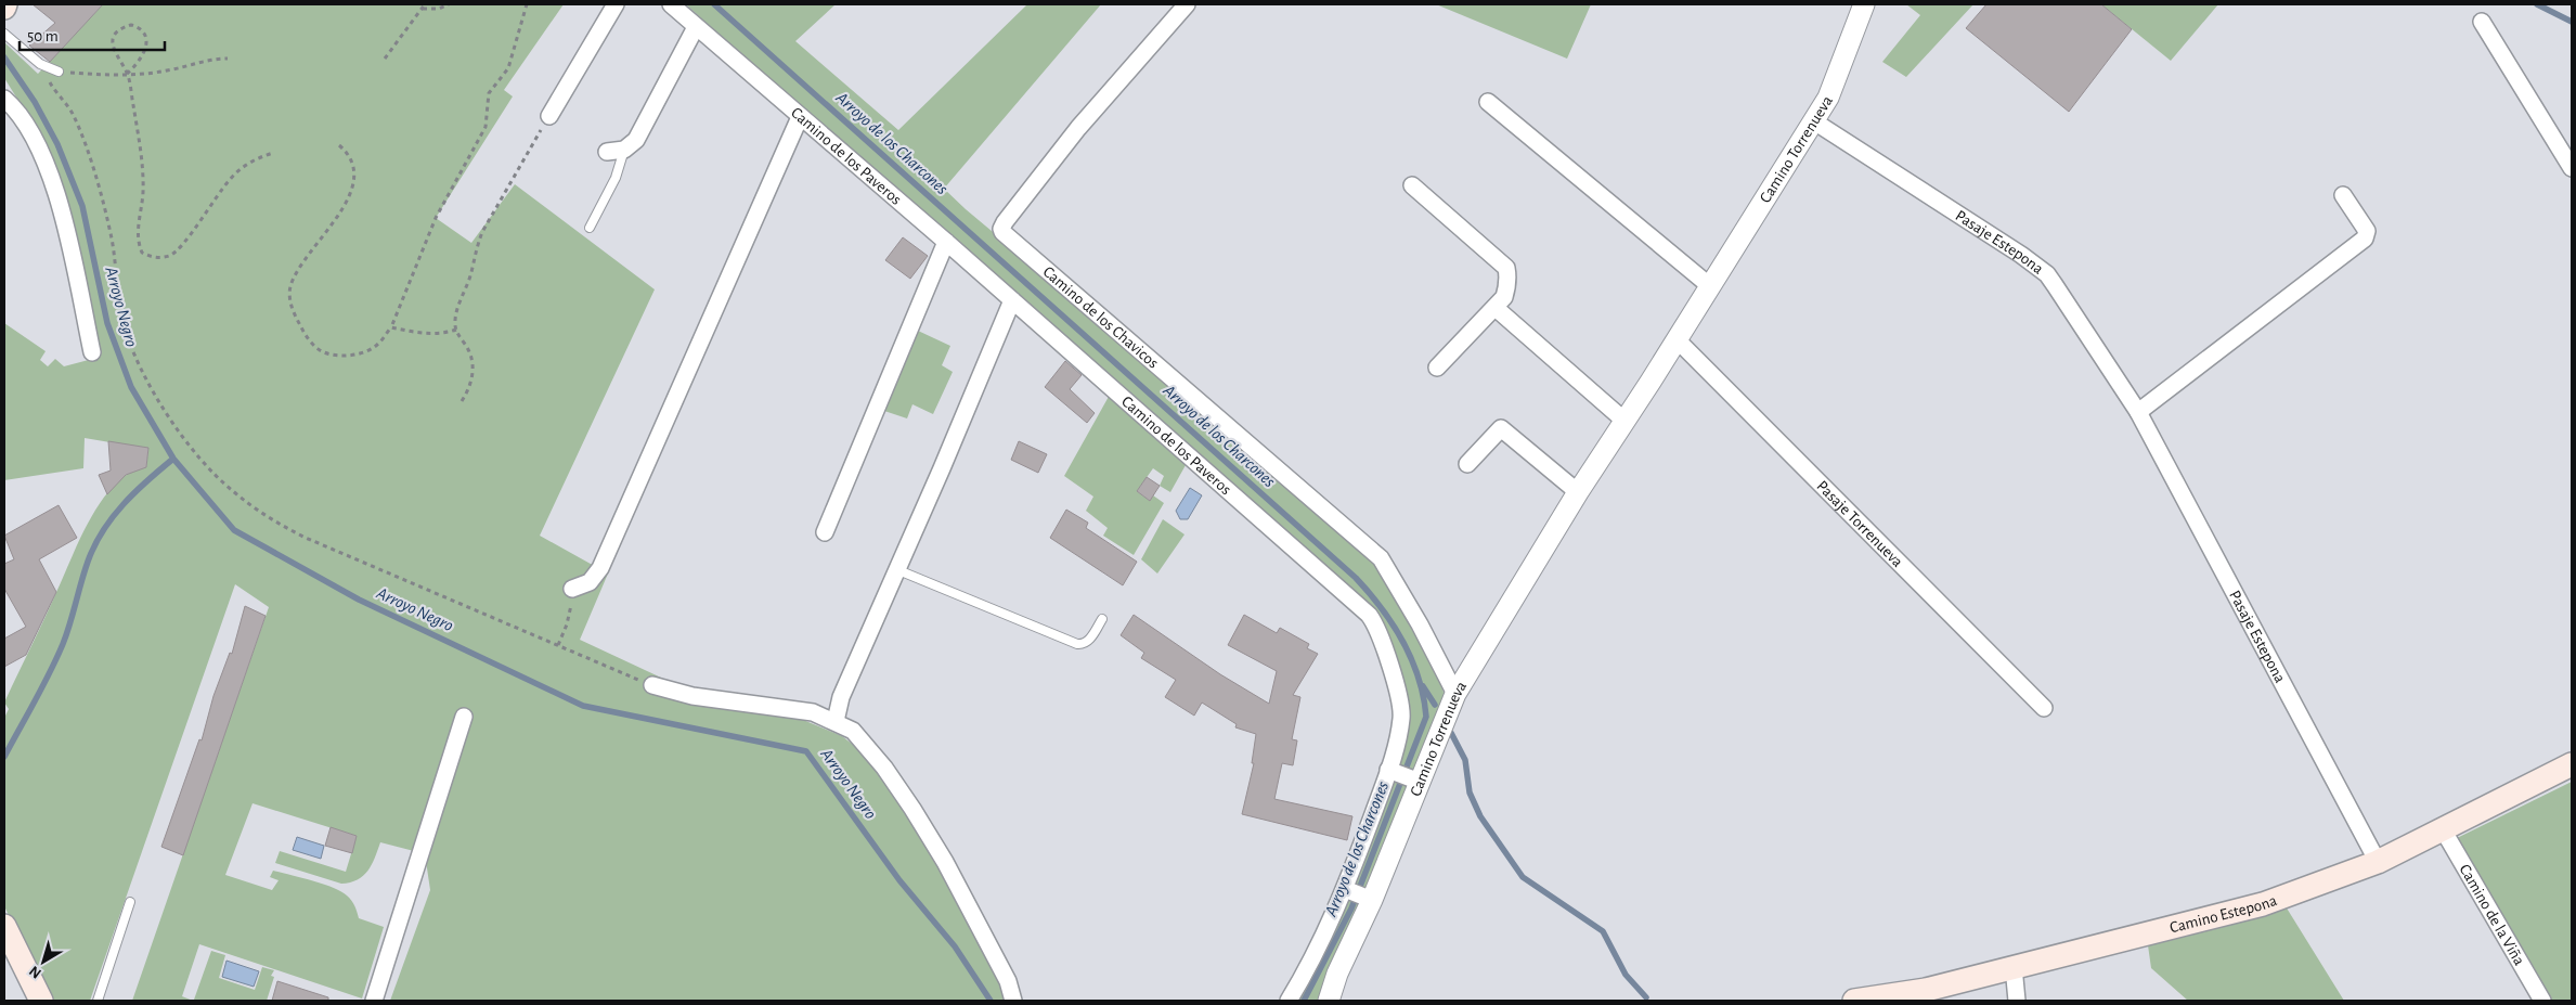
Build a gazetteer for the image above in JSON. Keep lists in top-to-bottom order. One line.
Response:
{"streets":{"main road":["Camino Estepona"],"street":["Camino Torrenueva","Camino de los Paveros","Pasaje Estepona","Camino de los Chavicos","Pasaje Torrenueva","Camino de la Viña"]},"crossings":[["Camino Torrenueva","Camino de los Paveros"],["Camino Torrenueva","Pasaje Estepona"],["Camino Torrenueva","Camino de los Chavicos"],["Camino Torrenueva","Pasaje Torrenueva"],["Pasaje Estepona","Camino Estepona"],["Camino Estepona","Camino de la Viña"]],"water":["Arroyo de los Charcones","Arroyo Negro"],"scale_bar":"50 m","north":"bottom left"}
